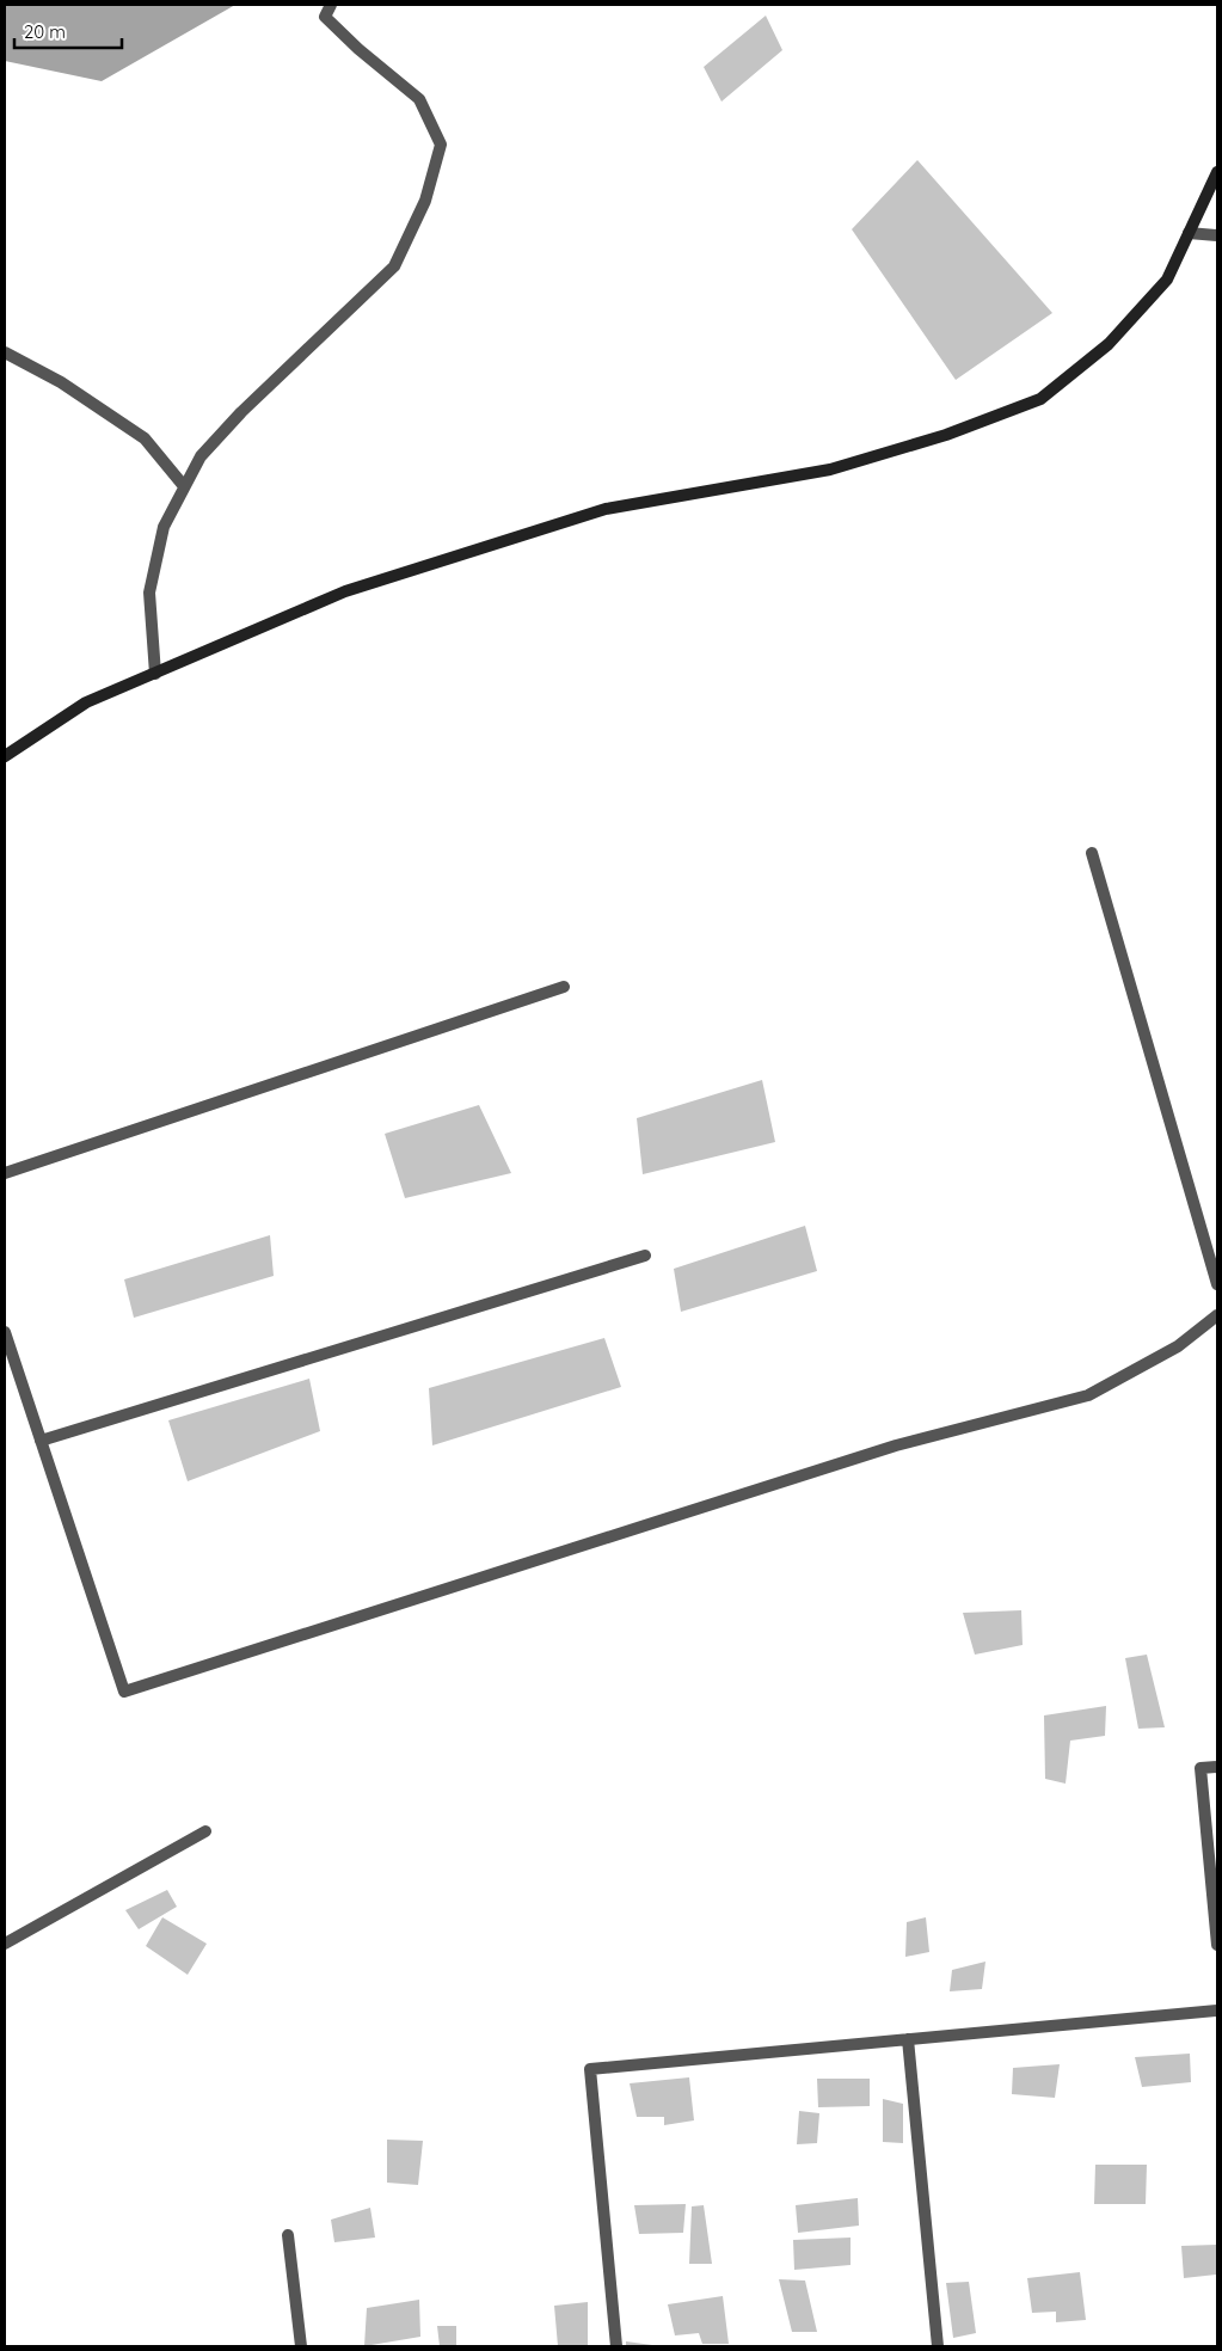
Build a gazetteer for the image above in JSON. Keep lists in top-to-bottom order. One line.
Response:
{"scale_bar":"20 m"}
